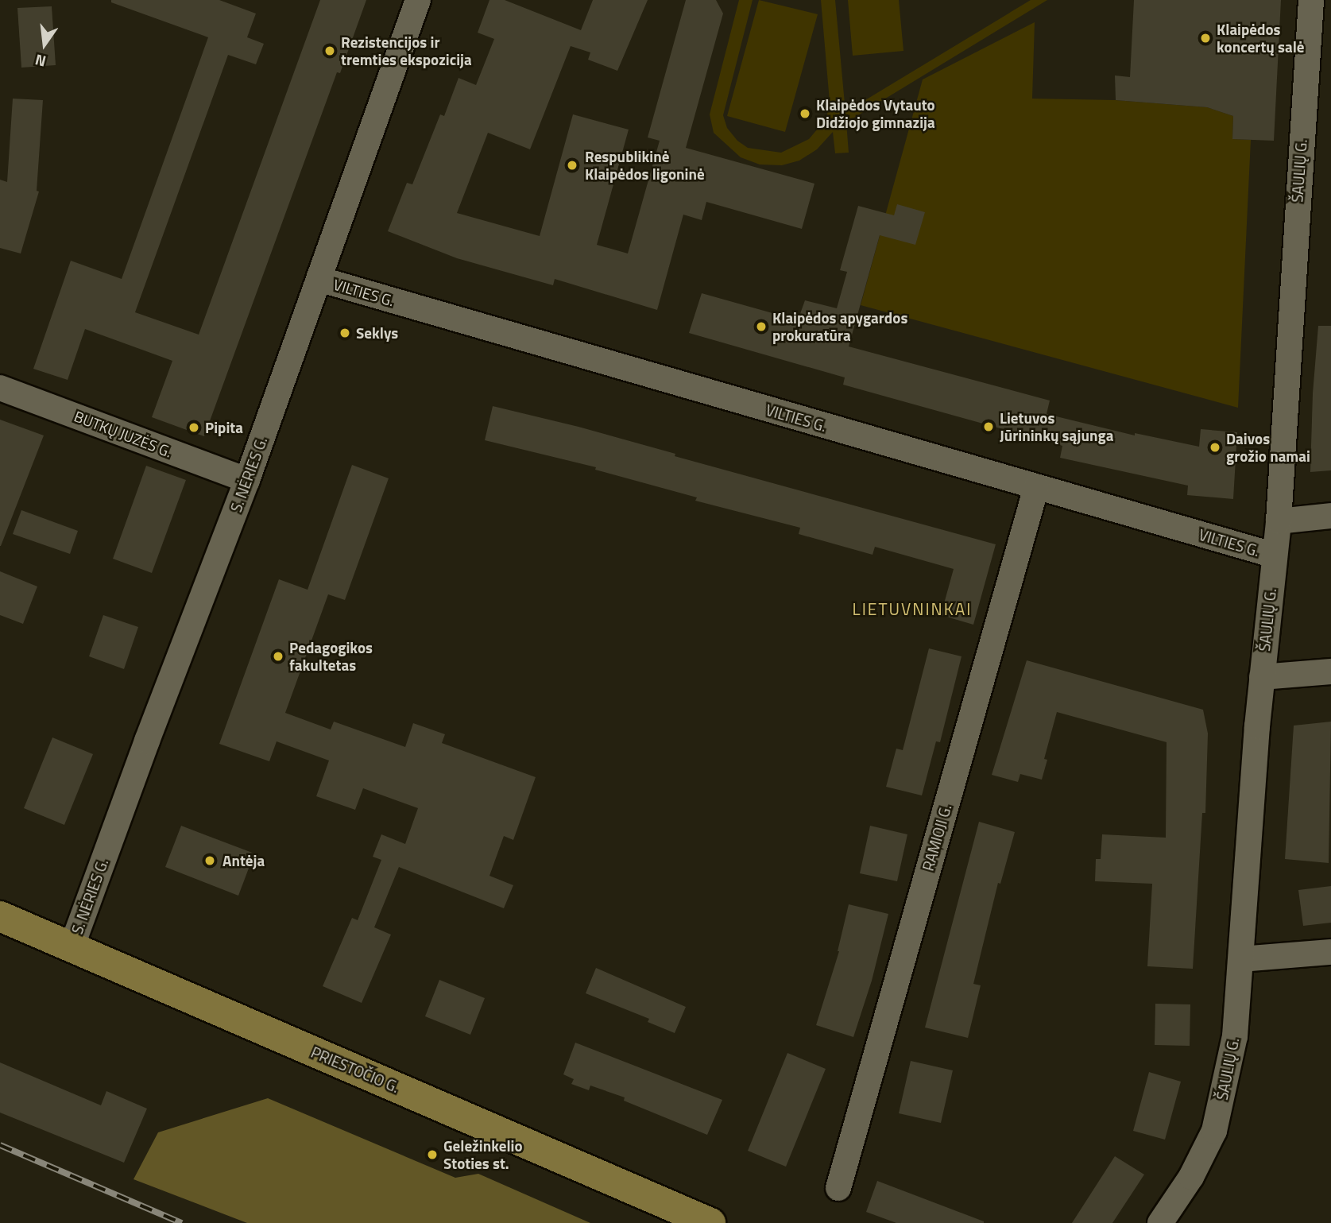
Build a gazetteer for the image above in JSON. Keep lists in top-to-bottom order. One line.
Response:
{"streets":{"main road":["PRIESTOČIO G."],"street":["ŠAULIŲ G.","VILTIES G.","BUTKŲ JUZĖS G.","S. NĖRIES G.","RAMIOJI G."]},"crossings":[["ŠAULIŲ G.","VILTIES G."],["VILTIES G.","S. NĖRIES G."],["VILTIES G.","RAMIOJI G."],["BUTKŲ JUZĖS G.","S. NĖRIES G."],["S. NĖRIES G.","PRIESTOČIO G."]],"districts":["LIETUVNINKAI"],"places":["Klaipėdos koncertų salė","Rezistencijos ir tremties ekspozicija","Klaipėdos Vytauto Didžiojo gimnazija","Respublikinė Klaipėdos ligoninė","Klaipėdos apygardos prokuratūra","Seklys","Lietuvos Jūrininkų sąjunga","Pipita","Daivos grožio namai","Pedagogikos fakultetas","Antėja","Geležinkelio Stoties st."],"north":"bottom"}
